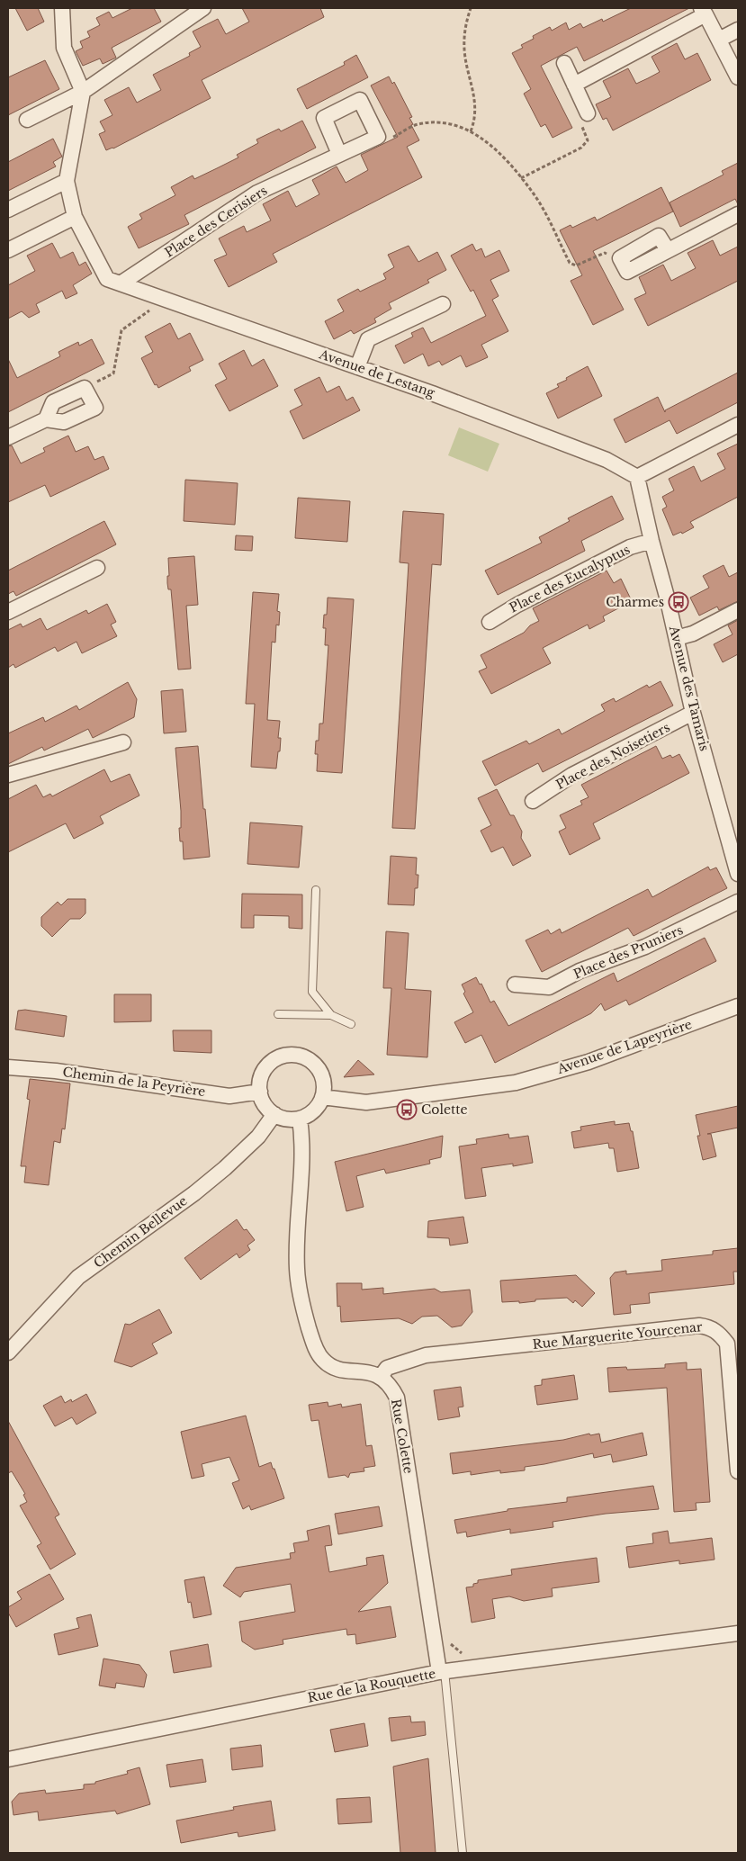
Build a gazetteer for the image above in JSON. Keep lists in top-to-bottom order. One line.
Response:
{"streets":{"street":["Place des Cerisiers","Avenue de Lestang","Place des Eucalyptus","Avenue des Tamaris","Place des Noisetiers","Place des Pruniers","Avenue de Lapeyrière","Chemin de la Peyrière","Chemin Bellevue","Rue Marguerite Yourcenar","Rue Colette","Rue de la Rouquette"]},"crossings":[["Place des Cerisiers","Avenue de Lestang"],["Avenue de Lestang","Avenue des Tamaris"],["Place des Eucalyptus","Avenue des Tamaris"],["Avenue des Tamaris","Place des Noisetiers"],["Avenue de Lapeyrière","Chemin de la Peyrière"],["Avenue de Lapeyrière","Chemin Bellevue"],["Chemin de la Peyrière","Chemin Bellevue"],["Rue Marguerite Yourcenar","Rue Colette"],["Rue Colette","Rue de la Rouquette"]],"places":{"bus stop":["Charmes","Colette"]}}
